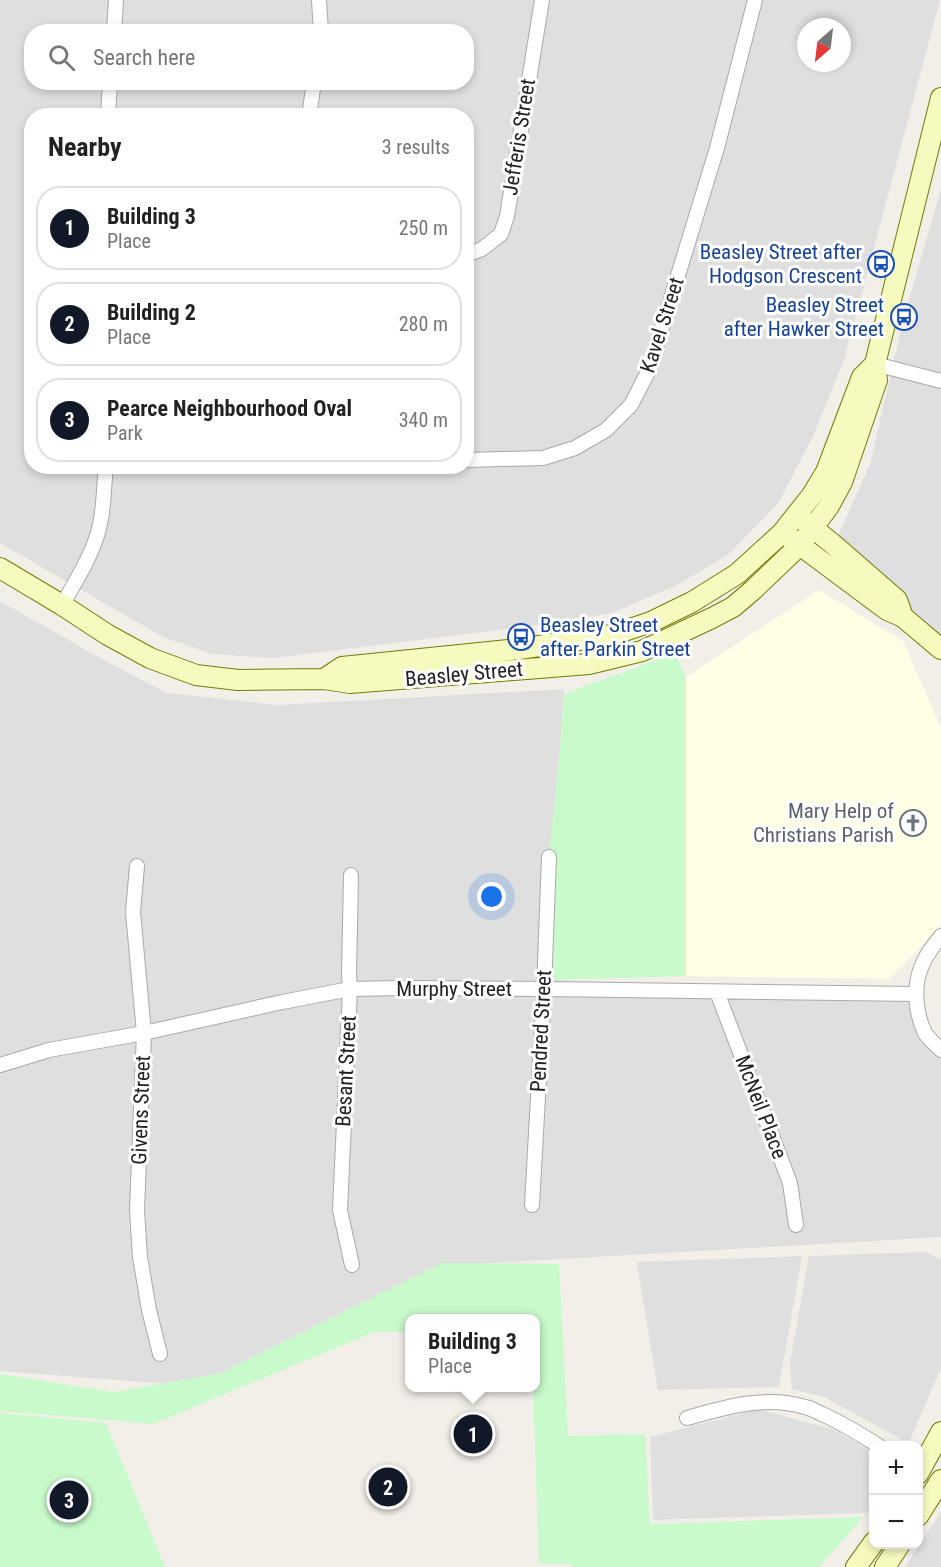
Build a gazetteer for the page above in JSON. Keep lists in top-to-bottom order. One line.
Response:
{"streets":{"main road":["Beasley Street"],"street":["Jefferis Street","Kavel Street","Murphy Street","Pendred Street","Besant Street","McNeil Place","Givens Street"]},"crossings":[["Murphy Street","Pendred Street"],["Murphy Street","Besant Street"],["Murphy Street","McNeil Place"],["Murphy Street","Givens Street"]],"places":{"bus stop":["Beasley Street after Hodgson Crescent","Beasley Street after Hawker Street","Beasley Street after Parkin Street"],"church":["Mary Help of Christians Parish"]},"north":"bottom left","page":{"search":"Search here","heading":["Nearby","3 results"],"list":[{"mark":"1","name":"Building 3","note":"Place","value":"250 m"},{"mark":"2","name":"Building 2","note":"Place","value":"280 m"},{"mark":"3","name":"Pearce Neighbourhood Oval","note":"Park","value":"340 m"}],"popup":["Building 3","Place"],"pins":["1","2","3"],"map_buttons":["+","−"]}}
